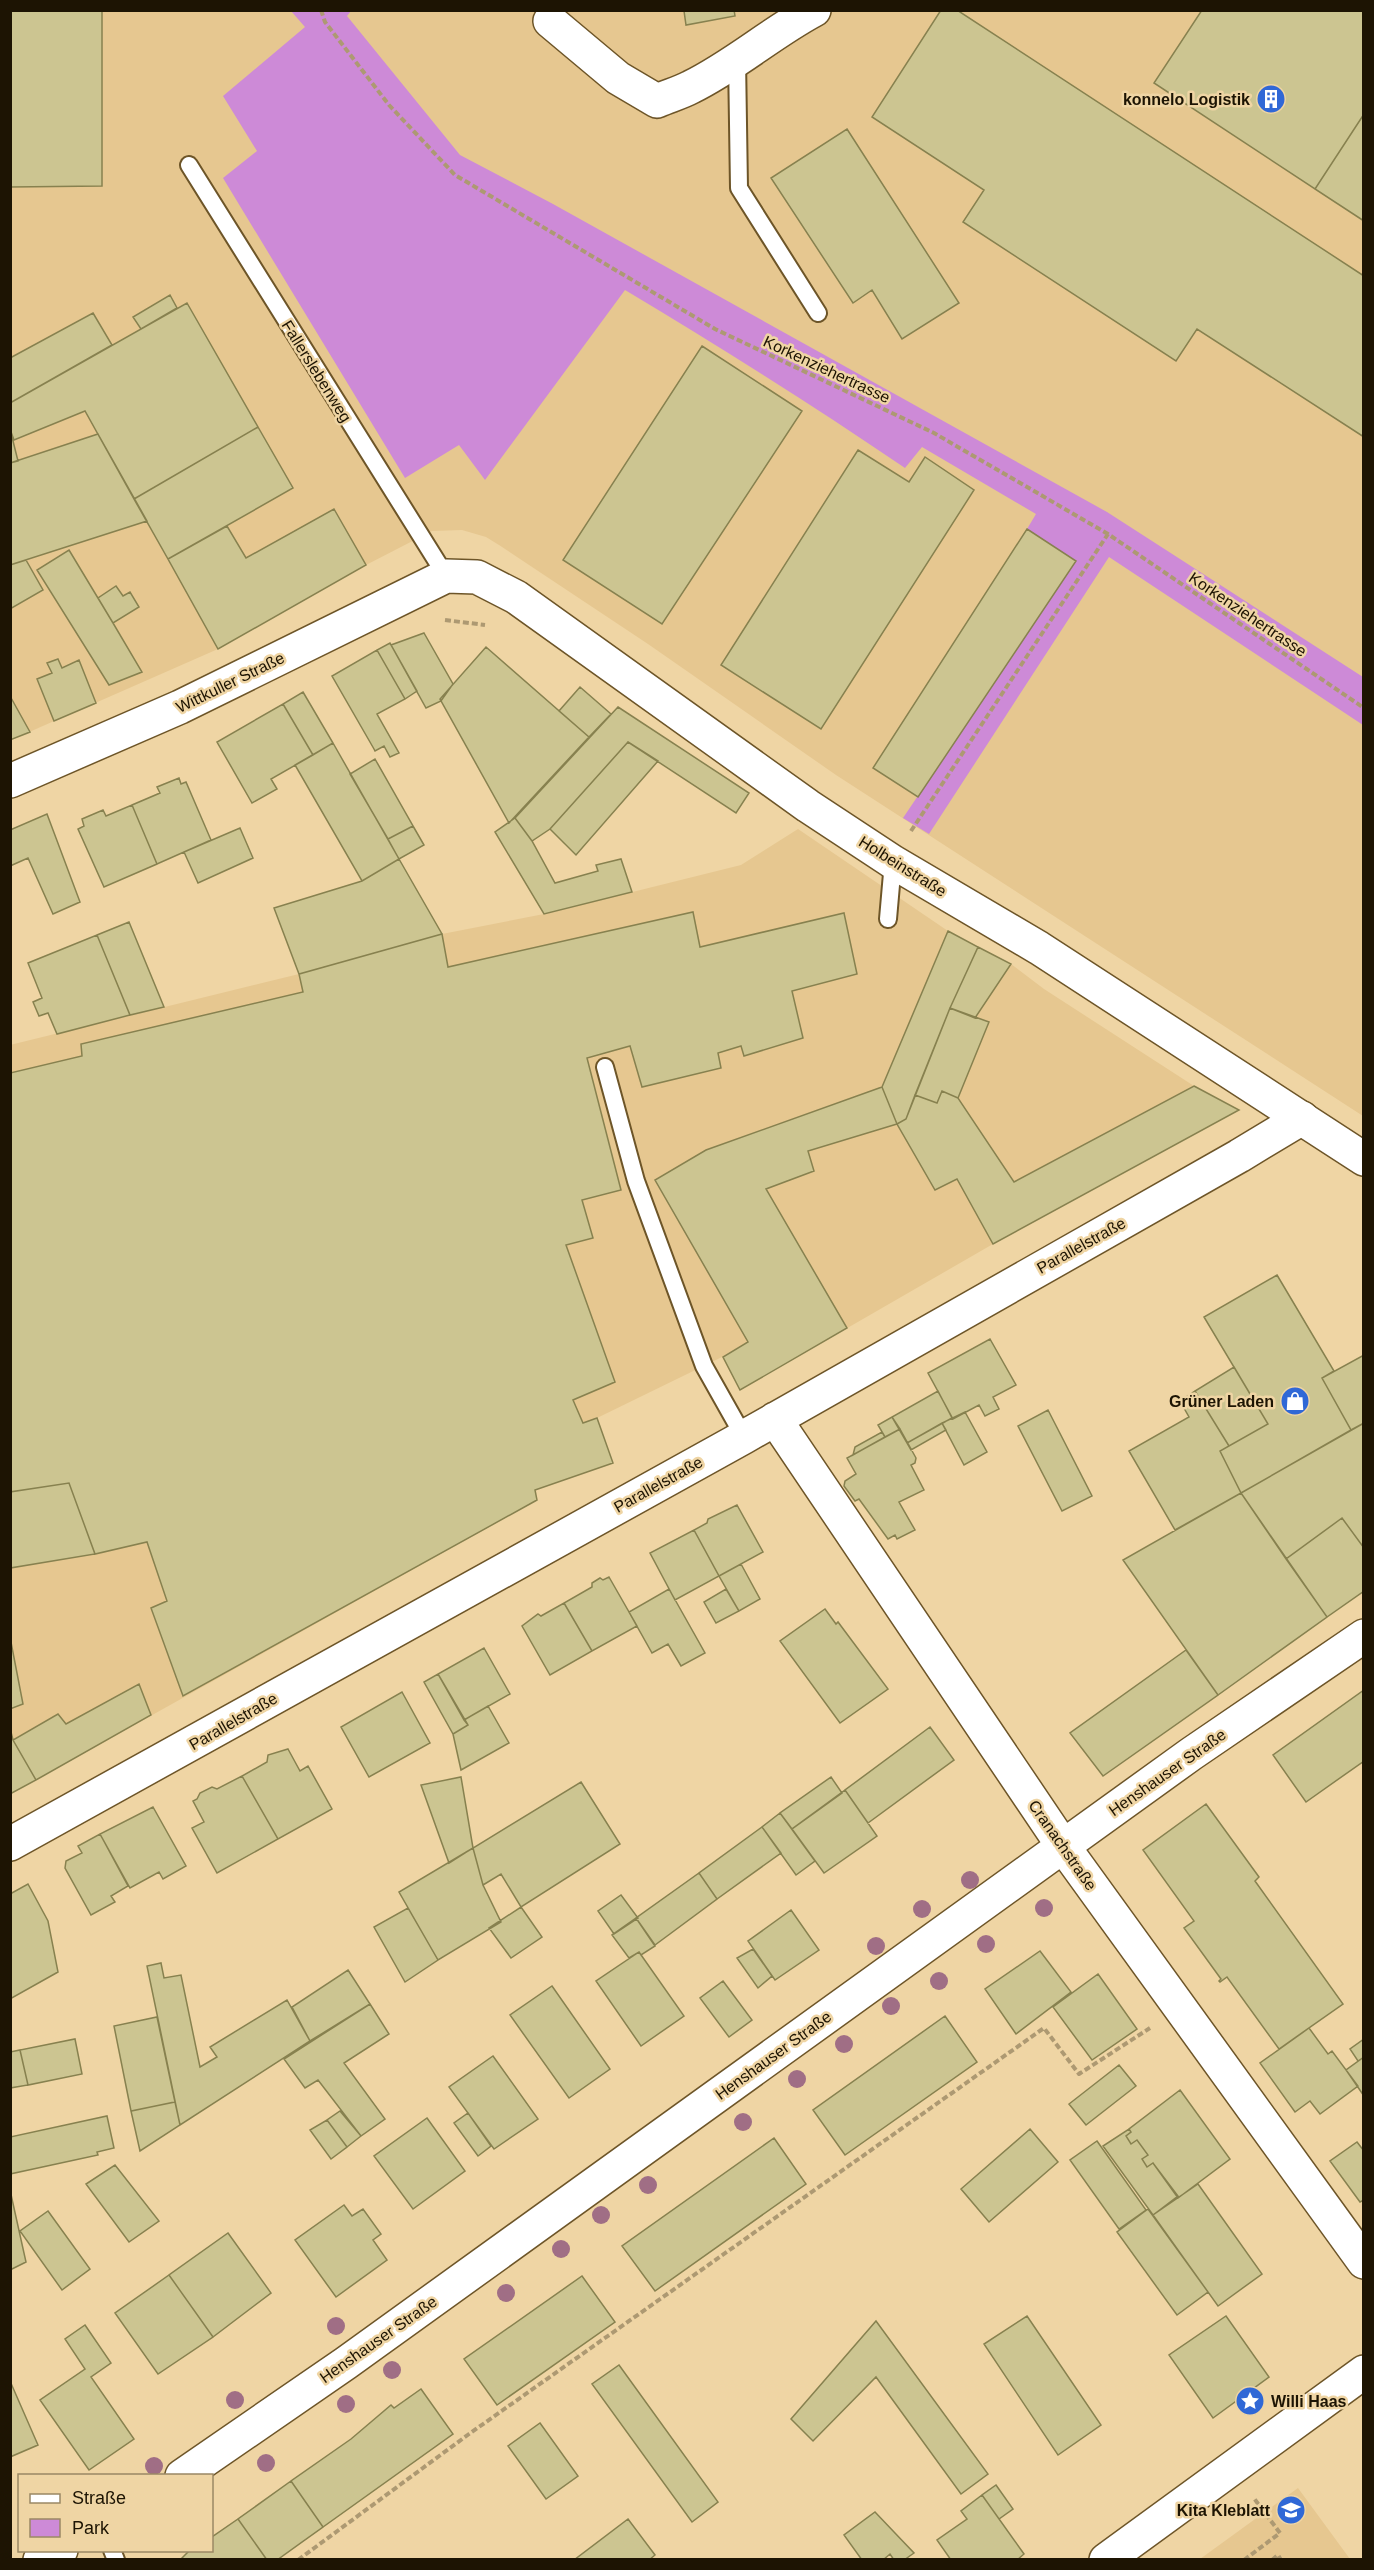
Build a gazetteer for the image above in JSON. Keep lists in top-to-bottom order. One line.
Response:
{"streets":{"street":["Wittkuller Straße","Holbeinstraße","Parallelstraße","Henshauser Straße","Cranachstraße"],"lane":["Fallerslebenweg"],"path":["Korkenziehertrasse"]},"crossings":[["Fallerslebenweg","Wittkuller Straße"],["Fallerslebenweg","Holbeinstraße"],["Wittkuller Straße","Holbeinstraße"],["Holbeinstraße","Parallelstraße"],["Parallelstraße","Cranachstraße"],["Henshauser Straße","Cranachstraße"]],"places":{"building":["konnelo Logistik"],"shop":["Grüner Laden"],"place":["Willi Haas"],"school or university":["Kita Kleblatt"]},"legend":["Straße","Park"]}
